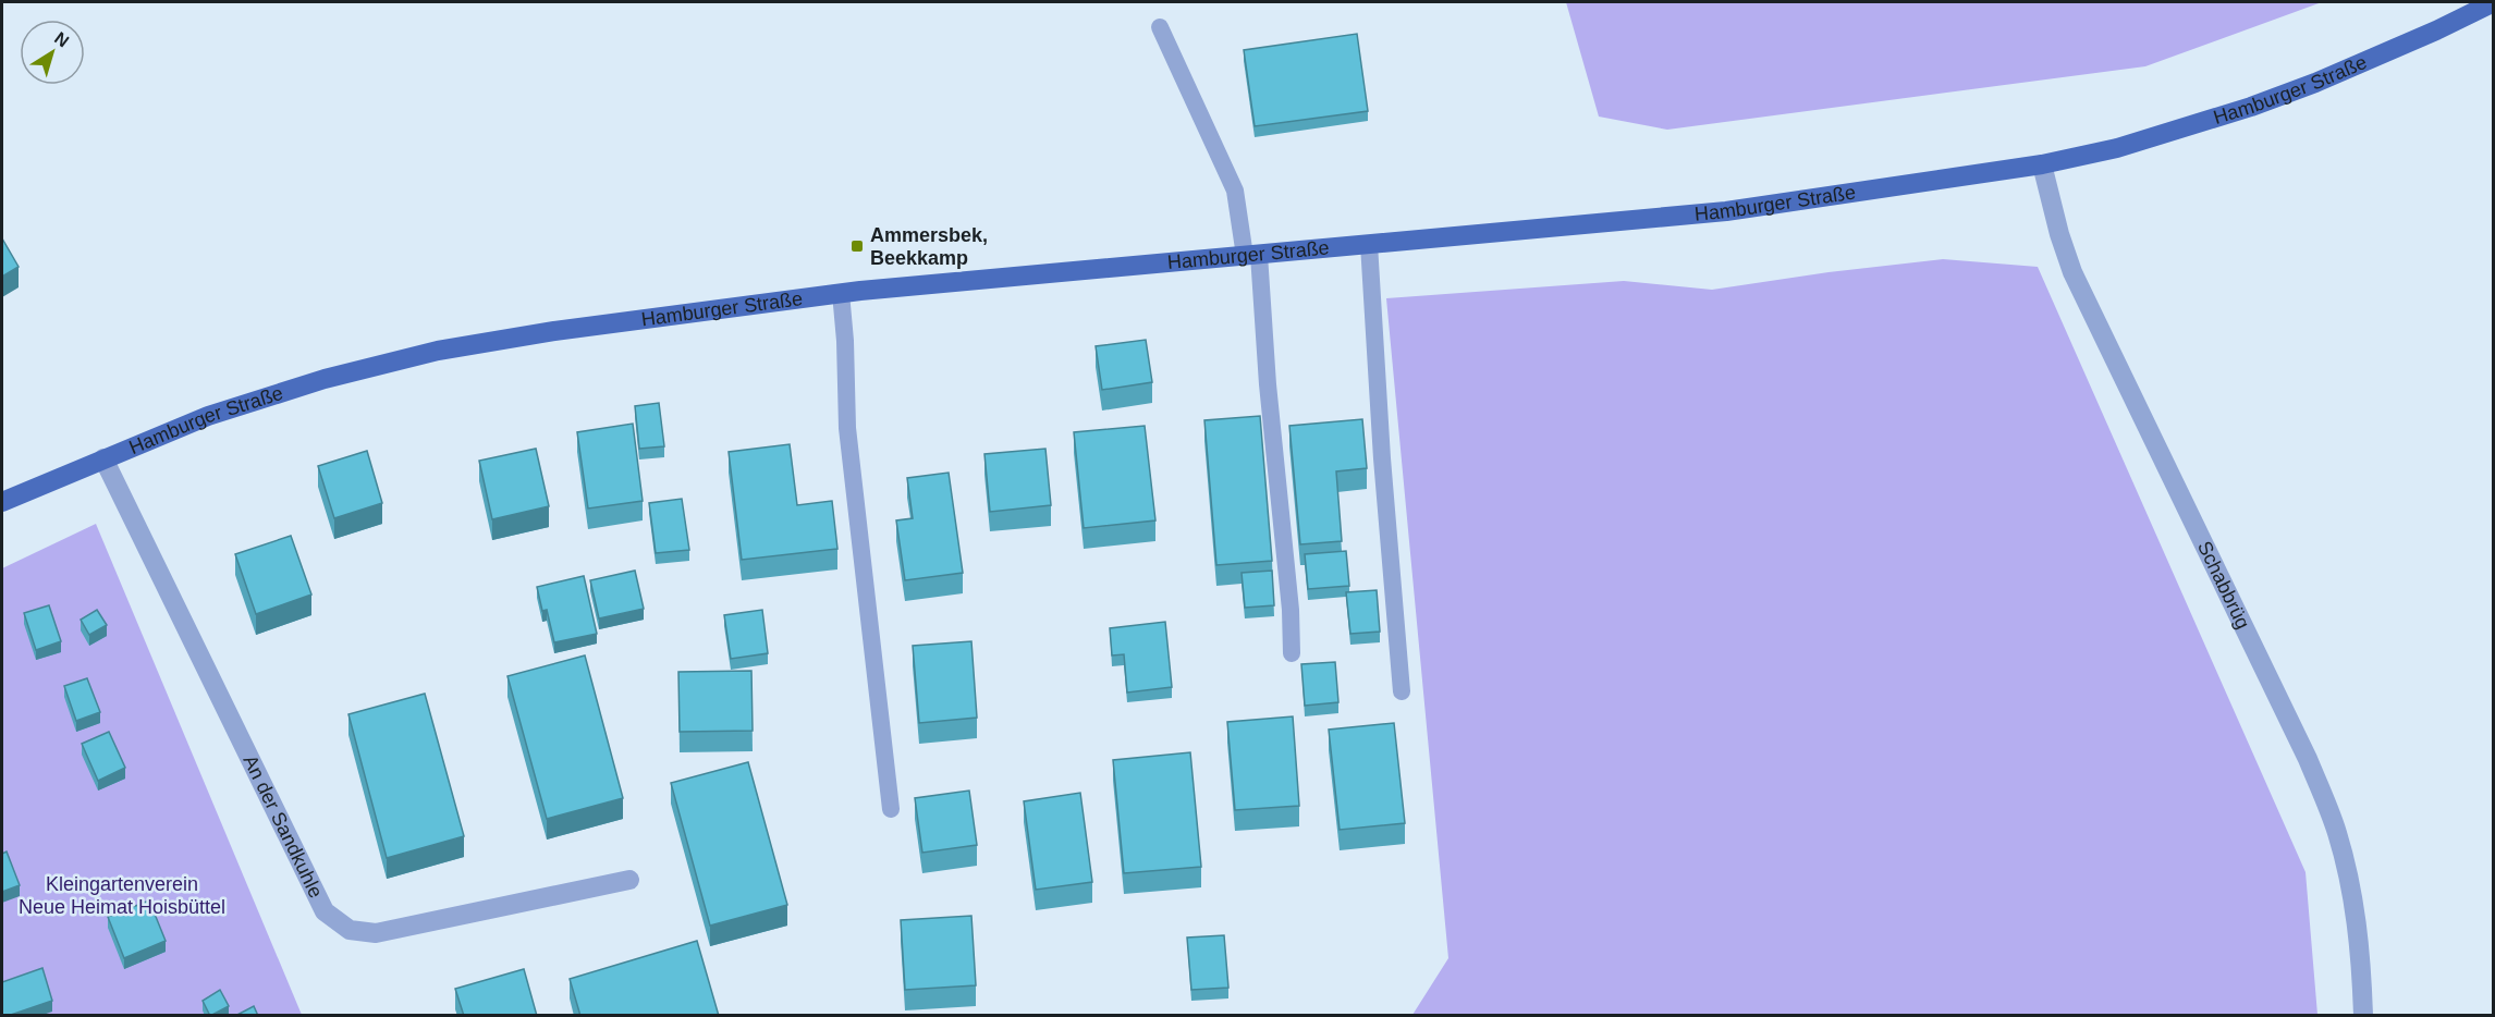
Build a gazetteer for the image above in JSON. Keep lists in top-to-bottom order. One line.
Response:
{"streets":{"main road":["Hamburger Straße"],"street":["Schabbrüg","An der Sandkuhle"]},"crossings":[["Hamburger Straße","Schabbrüg"],["Hamburger Straße","An der Sandkuhle"]],"parks":["Kleingartenverein Neue Heimat Hoisbüttel"],"places":{"transit":["Ammersbek, Beekkamp"]},"north":"top right"}
